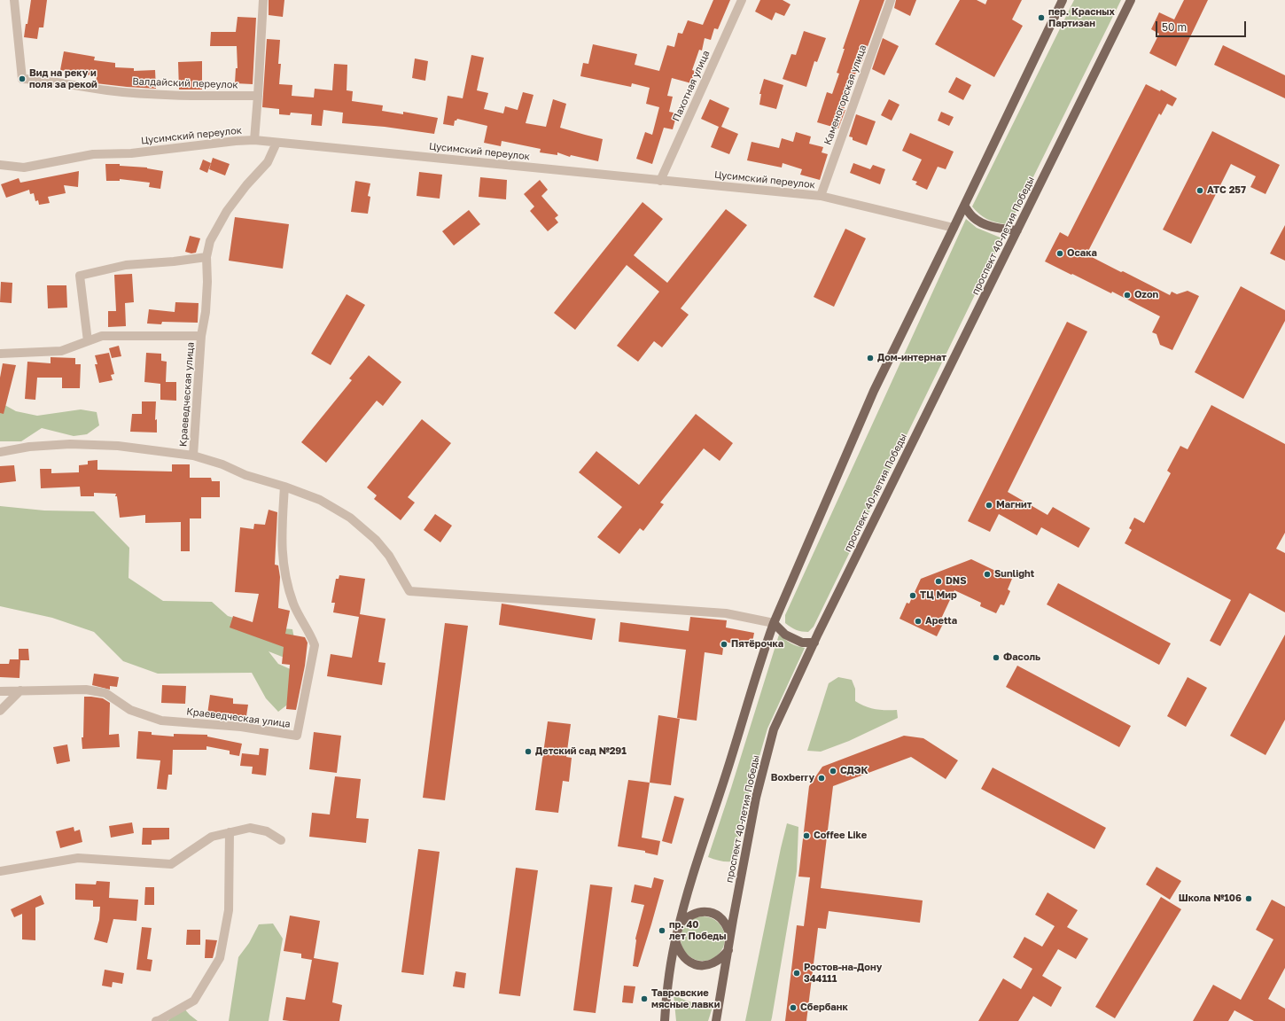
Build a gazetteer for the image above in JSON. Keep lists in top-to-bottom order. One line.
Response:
{"streets":{"main road":["проспект 40-летия Победы"],"street":["Валдайский переулок","Пахотная улица","Каменогорская улица","Цусимский переулок","Краеведческая улица"]},"crossings":[["Пахотная улица","Цусимский переулок"],["Каменогорская улица","Цусимский переулок"],["Цусимский переулок","Краеведческая улица"]],"places":["пер. Красных Партизан","Вид на реку и поля за рекой","АТС 257","Осака","Ozon","Дом-интернат","Магнит","Sunlight","DNS","ТЦ Мир","Apetta","Пятёрочка","Фасоль","Детский сад №291","СДЭК","Boxberry","Coffee Like","Школа №106","пр. 40 лет Победы","Ростов-на-Дону 344111","Тавровские мясные лавки","Сбербанк"],"scale_bar":"50 m"}
